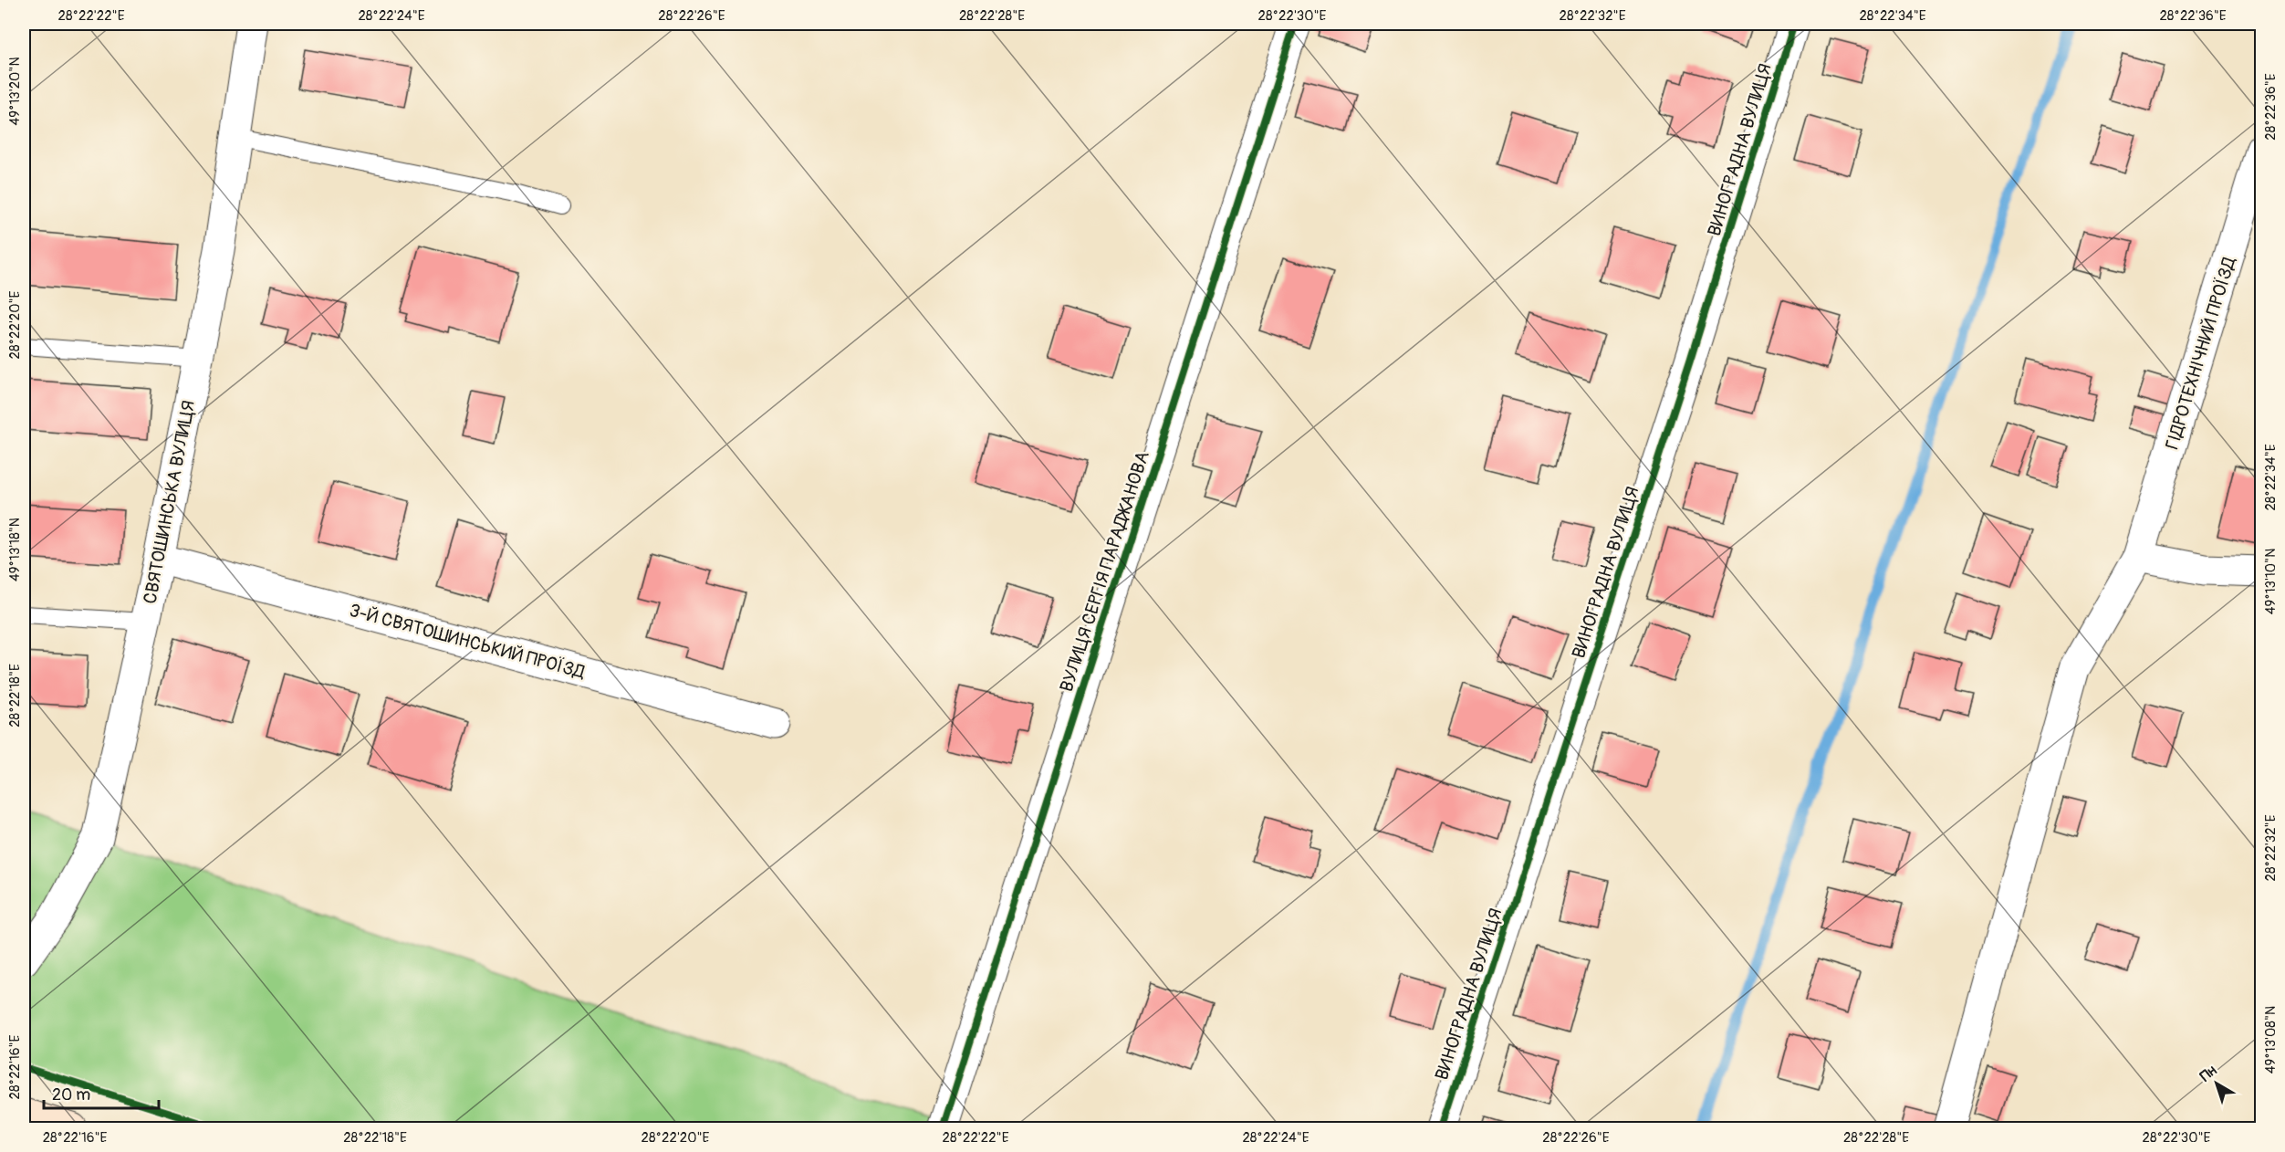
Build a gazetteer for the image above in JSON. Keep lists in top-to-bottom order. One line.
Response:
{"streets":{"street":["ВИНОГРАДНА ВУЛИЦЯ","ГІДРОТЕХНІЧНИЙ ПРОЇЗД","СВЯТОШИНСЬКА ВУЛИЦЯ","ВУЛИЦЯ СЕРГІЯ ПАРАДЖАНОВА","3-Й СВЯТОШИНСЬКИЙ ПРОЇЗД"]},"crossings":[["СВЯТОШИНСЬКА ВУЛИЦЯ","3-Й СВЯТОШИНСЬКИЙ ПРОЇЗД"]],"scale_bar":"20 m","north":"top left","coordinates":["28°22'22\"E","28°22'24\"E","28°22'26\"E","28°22'28\"E","28°22'30\"E","28°22'32\"E","28°22'34\"E","28°22'36\"E","49°13'20\"N","28°22'20\"E","49°13'18\"N","49°13'10\"N","28°22'18\"E","49°13'08\"N","28°22'16\"E"]}
